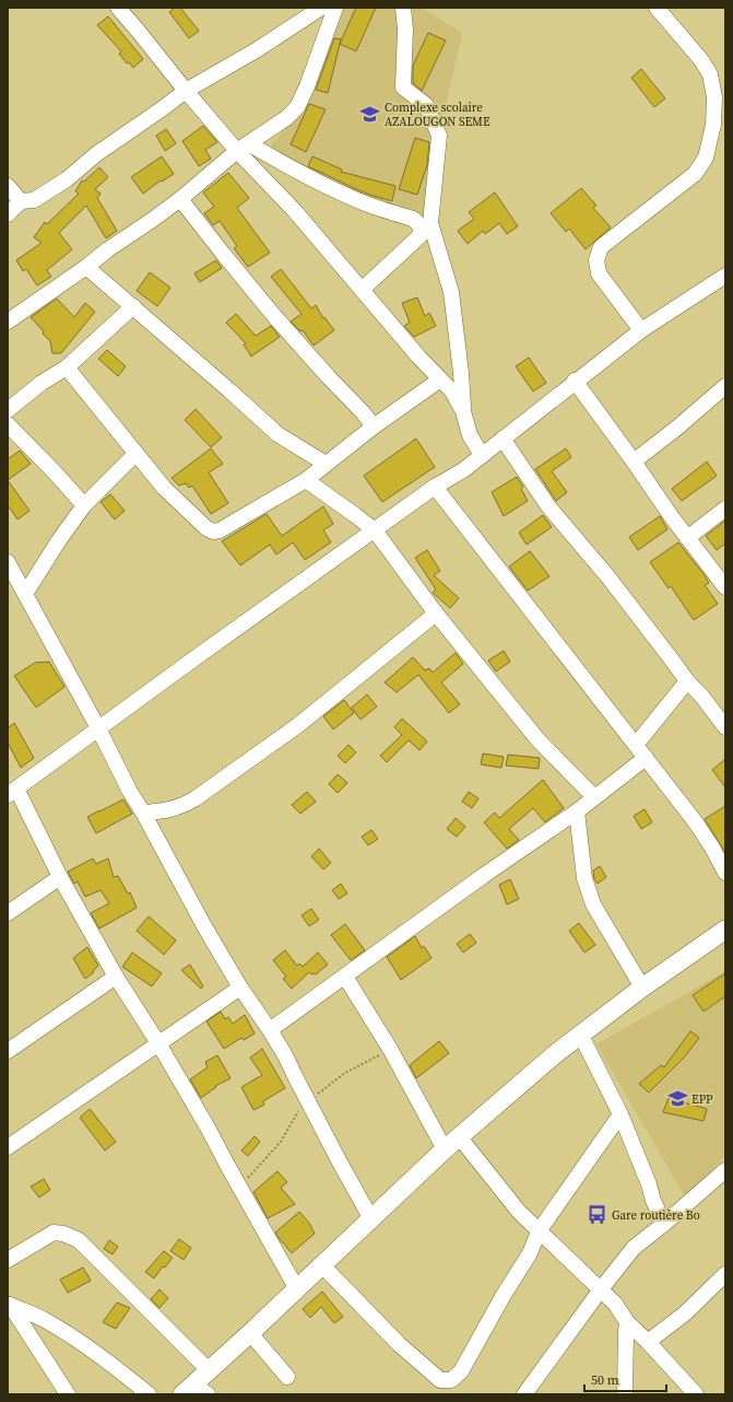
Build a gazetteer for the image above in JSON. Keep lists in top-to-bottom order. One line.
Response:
{"places":{"school or university":["Complexe scolaire AZALOUGON SEME","EPP"],"bus stop":["Gare routière Bo"]},"scale_bar":"50 m"}
